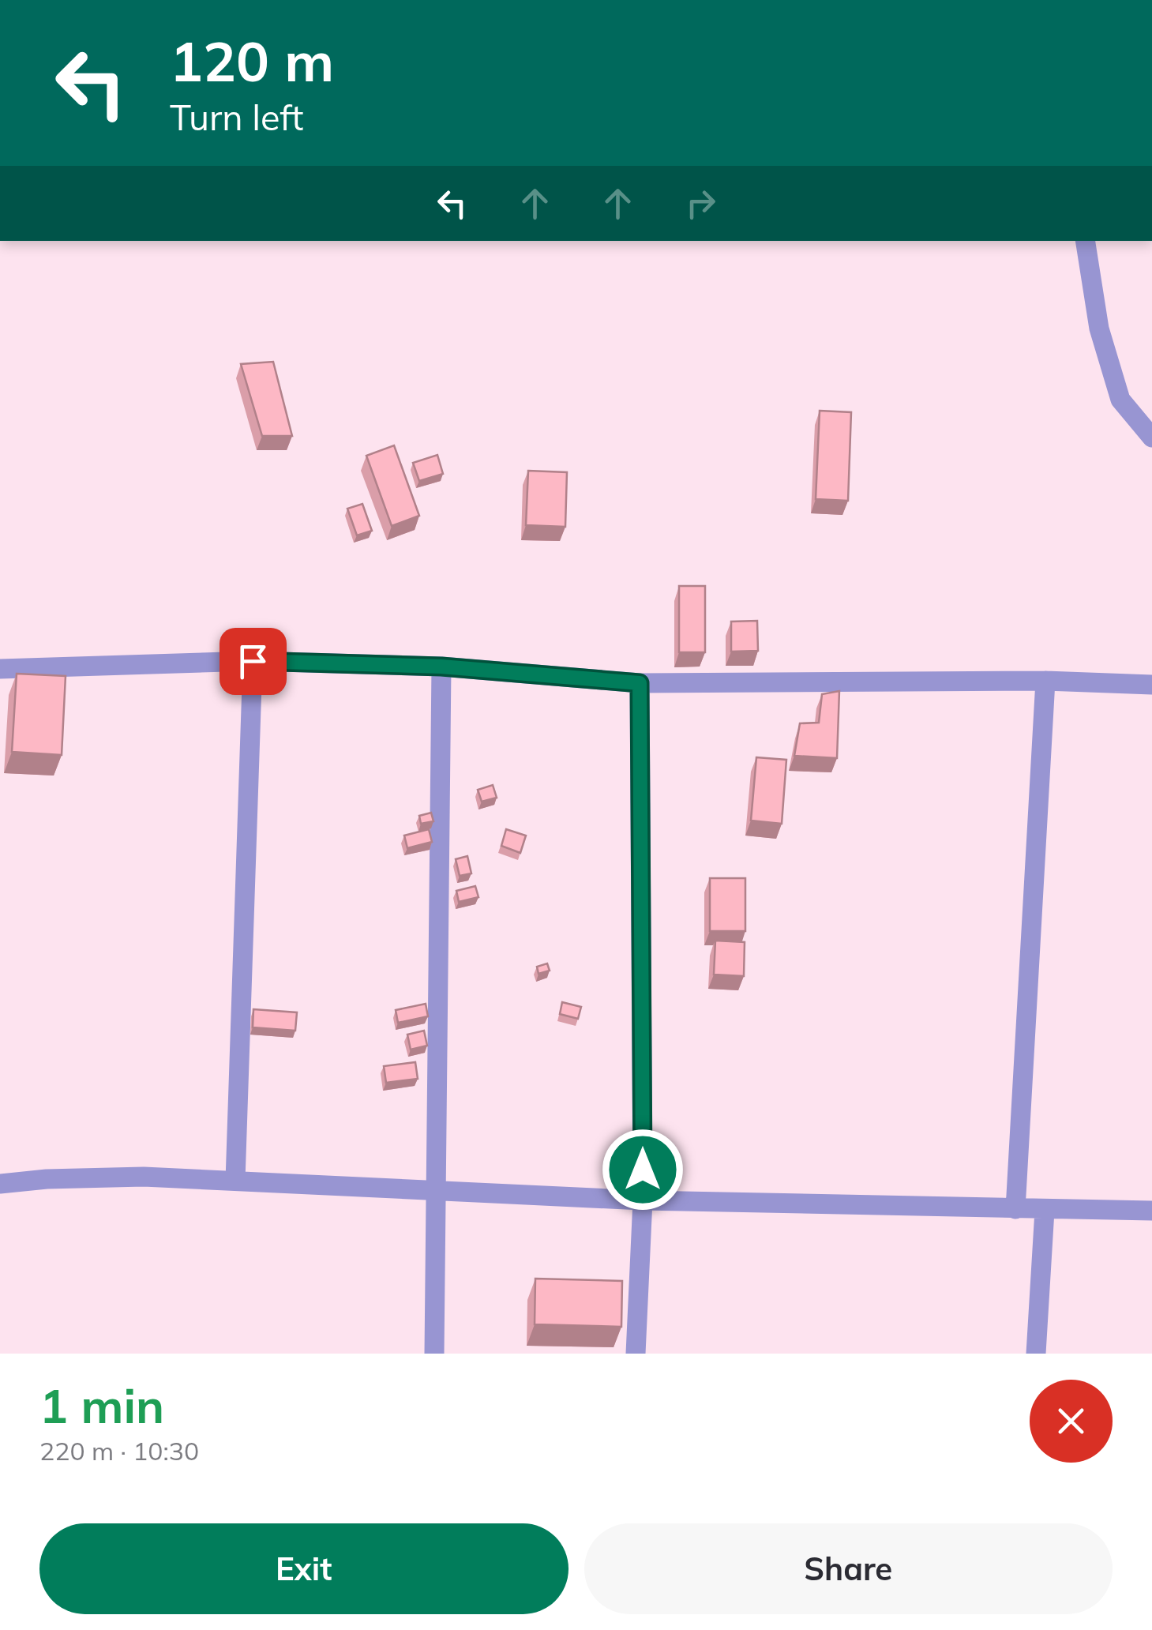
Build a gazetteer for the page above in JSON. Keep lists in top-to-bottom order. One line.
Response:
{"page":{"turn":["120 m","Turn left"],"heading":["1 min","220 m · 10:30"],"buttons":["Exit","Share"]}}
